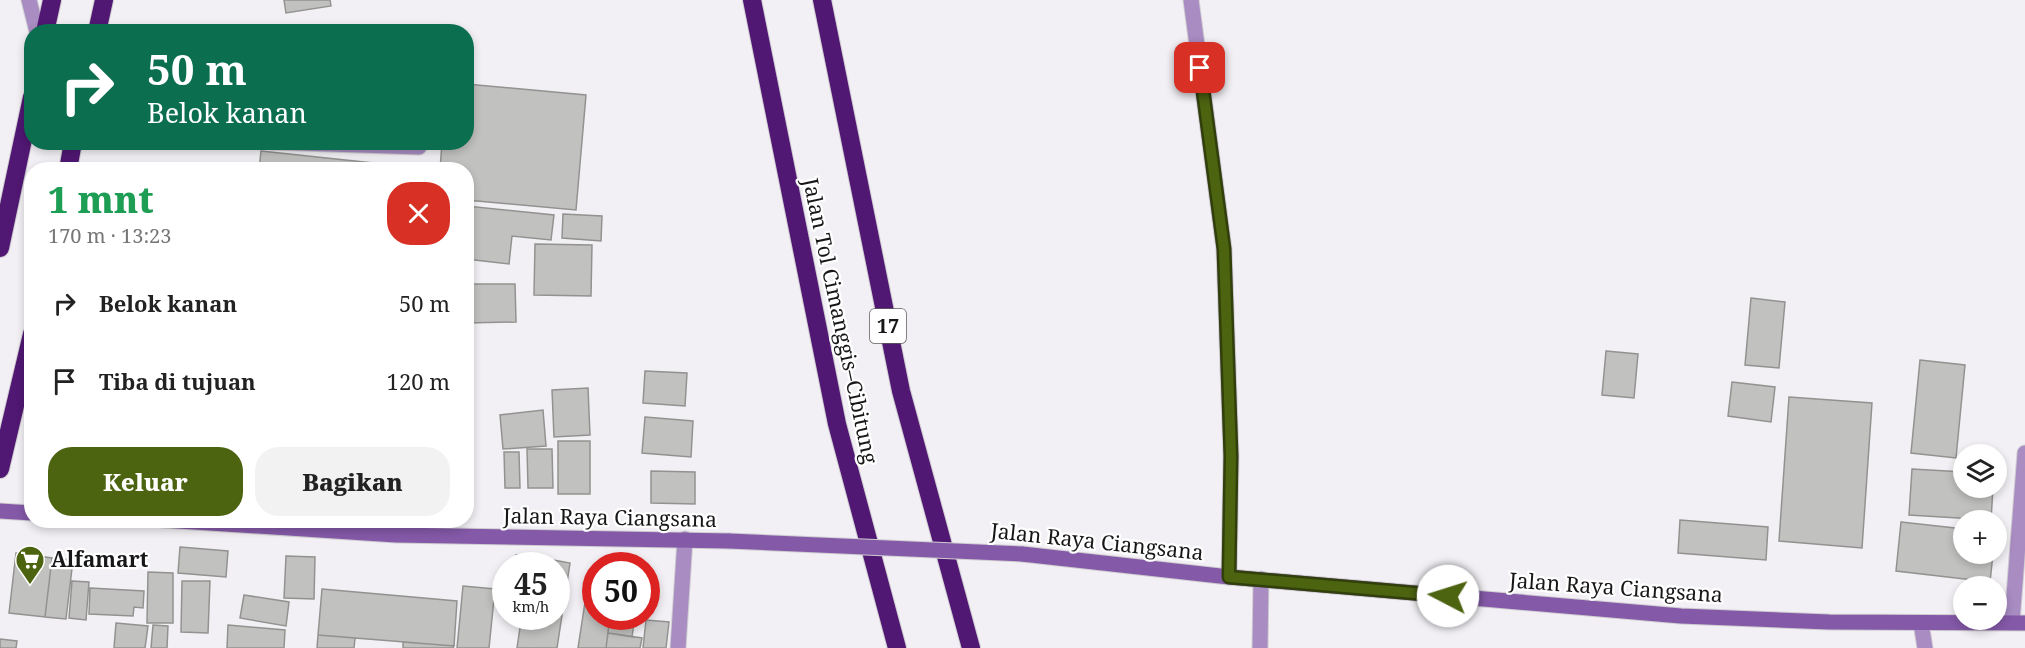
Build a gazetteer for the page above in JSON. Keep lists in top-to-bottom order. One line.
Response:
{"streets":{"highway":["Jalan Tol Cimanggis–Cibitung","17"],"main road":["Jalan Raya Ciangsana"]},"places":{"supermarket":["Alfamart"]},"page":{"turn":["50 m","Belok kanan"],"heading":["1 mnt","170 m · 13:23"],"list":[{"name":"Belok kanan","value":"50 m"},{"name":"Tiba di tujuan","value":"120 m"}],"buttons":["Keluar","Bagikan"],"map_buttons":["+","−"],"speed":"45 km/h","limit":"50"}}
